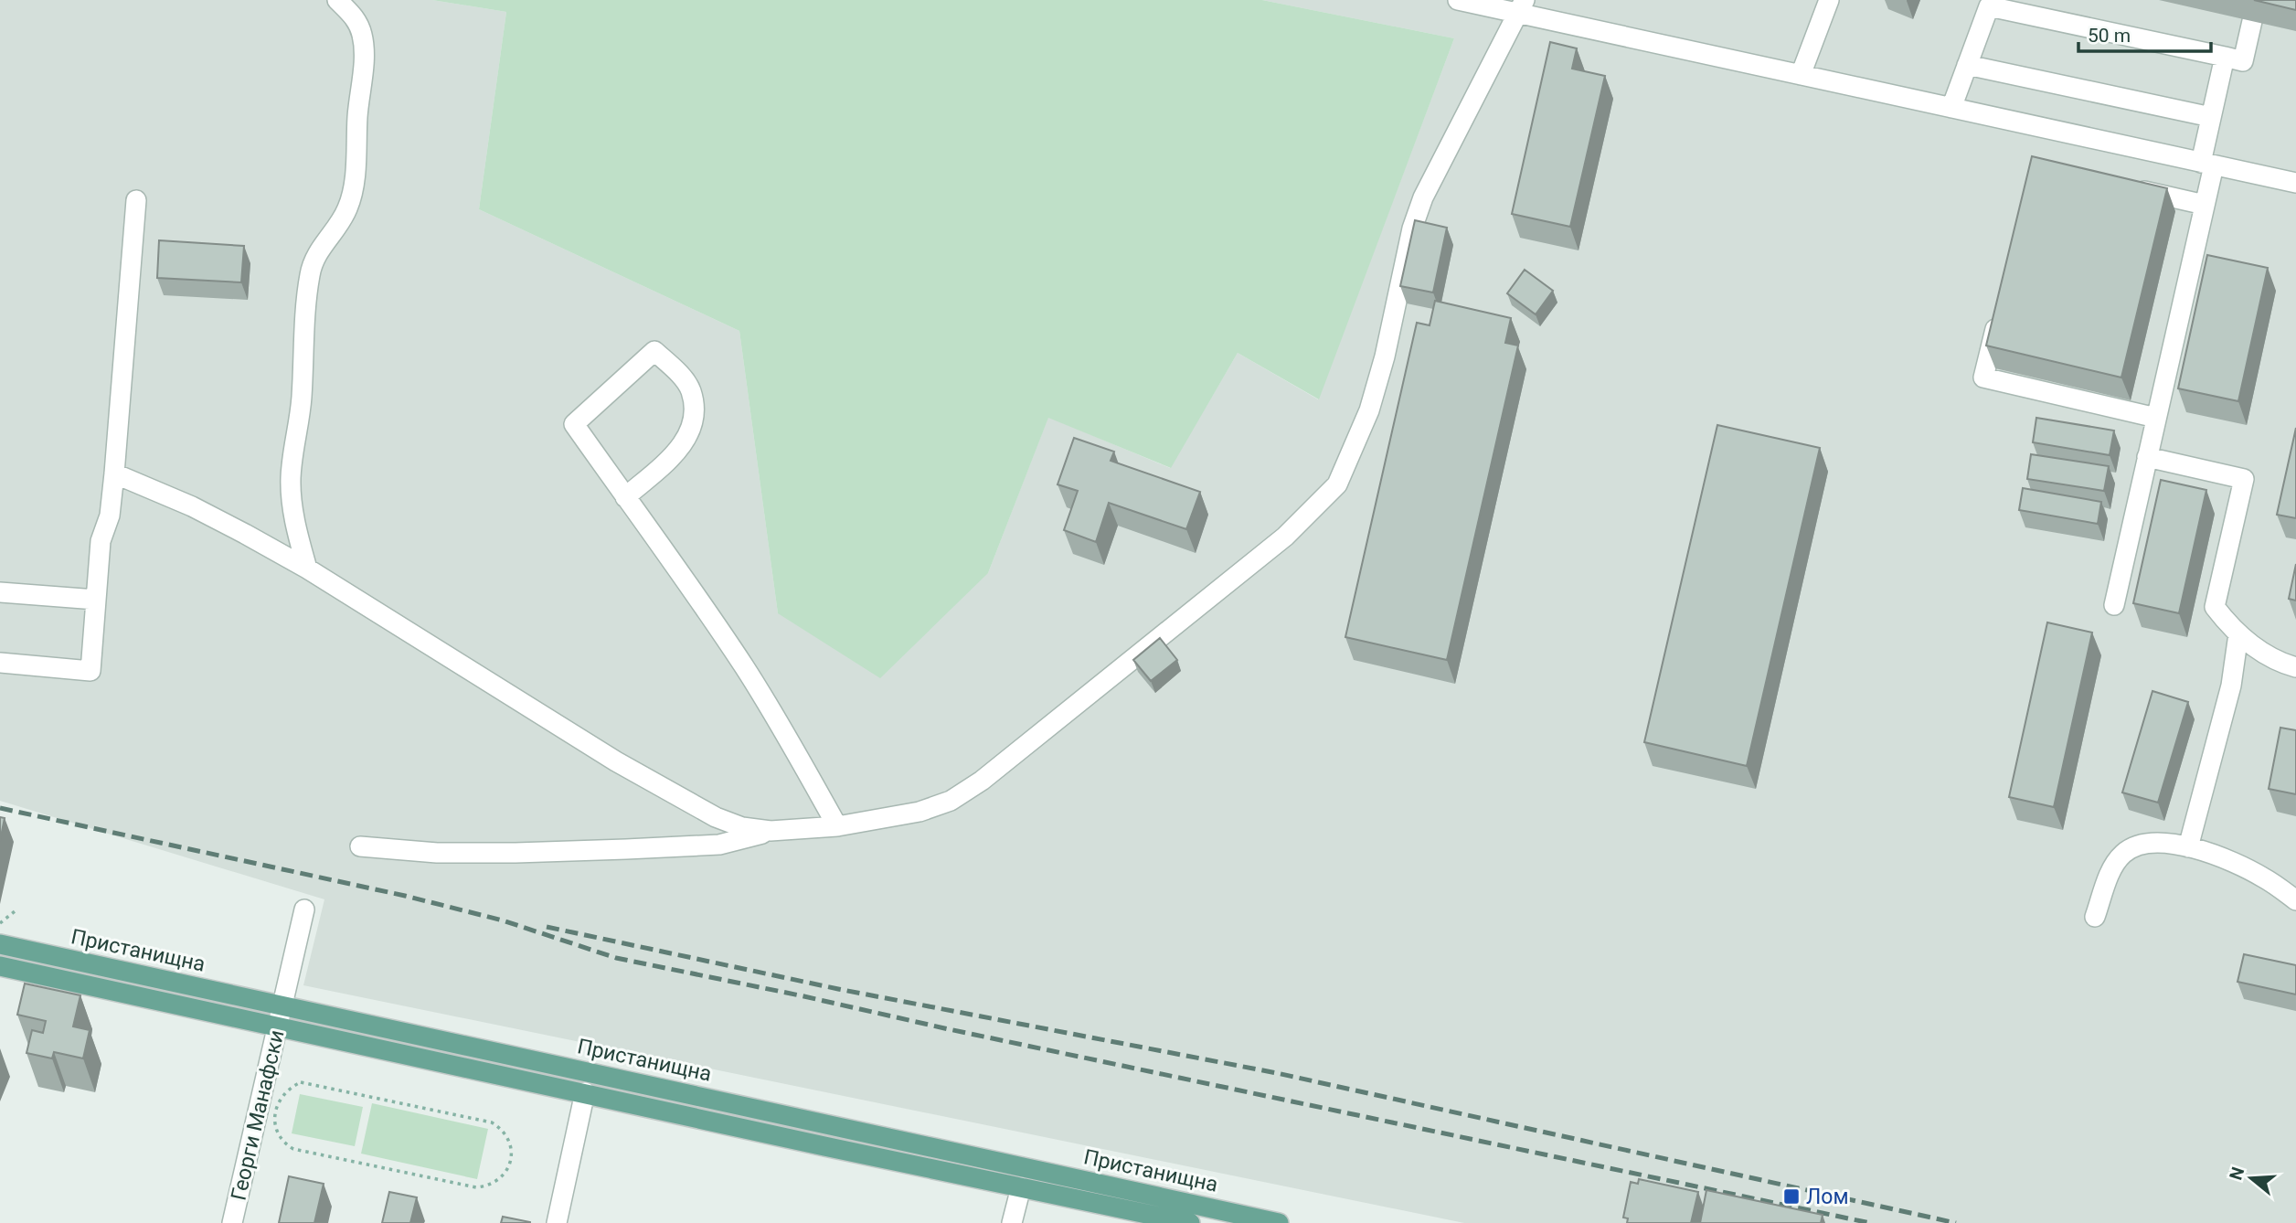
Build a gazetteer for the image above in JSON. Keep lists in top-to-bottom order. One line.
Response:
{"streets":{"main road":["Пристанищна"],"street":["Георги Манафски"]},"crossings":[["Пристанищна","Георги Манафски"]],"places":{"transit":["Лом"]},"scale_bar":"50 m","north":"left"}
